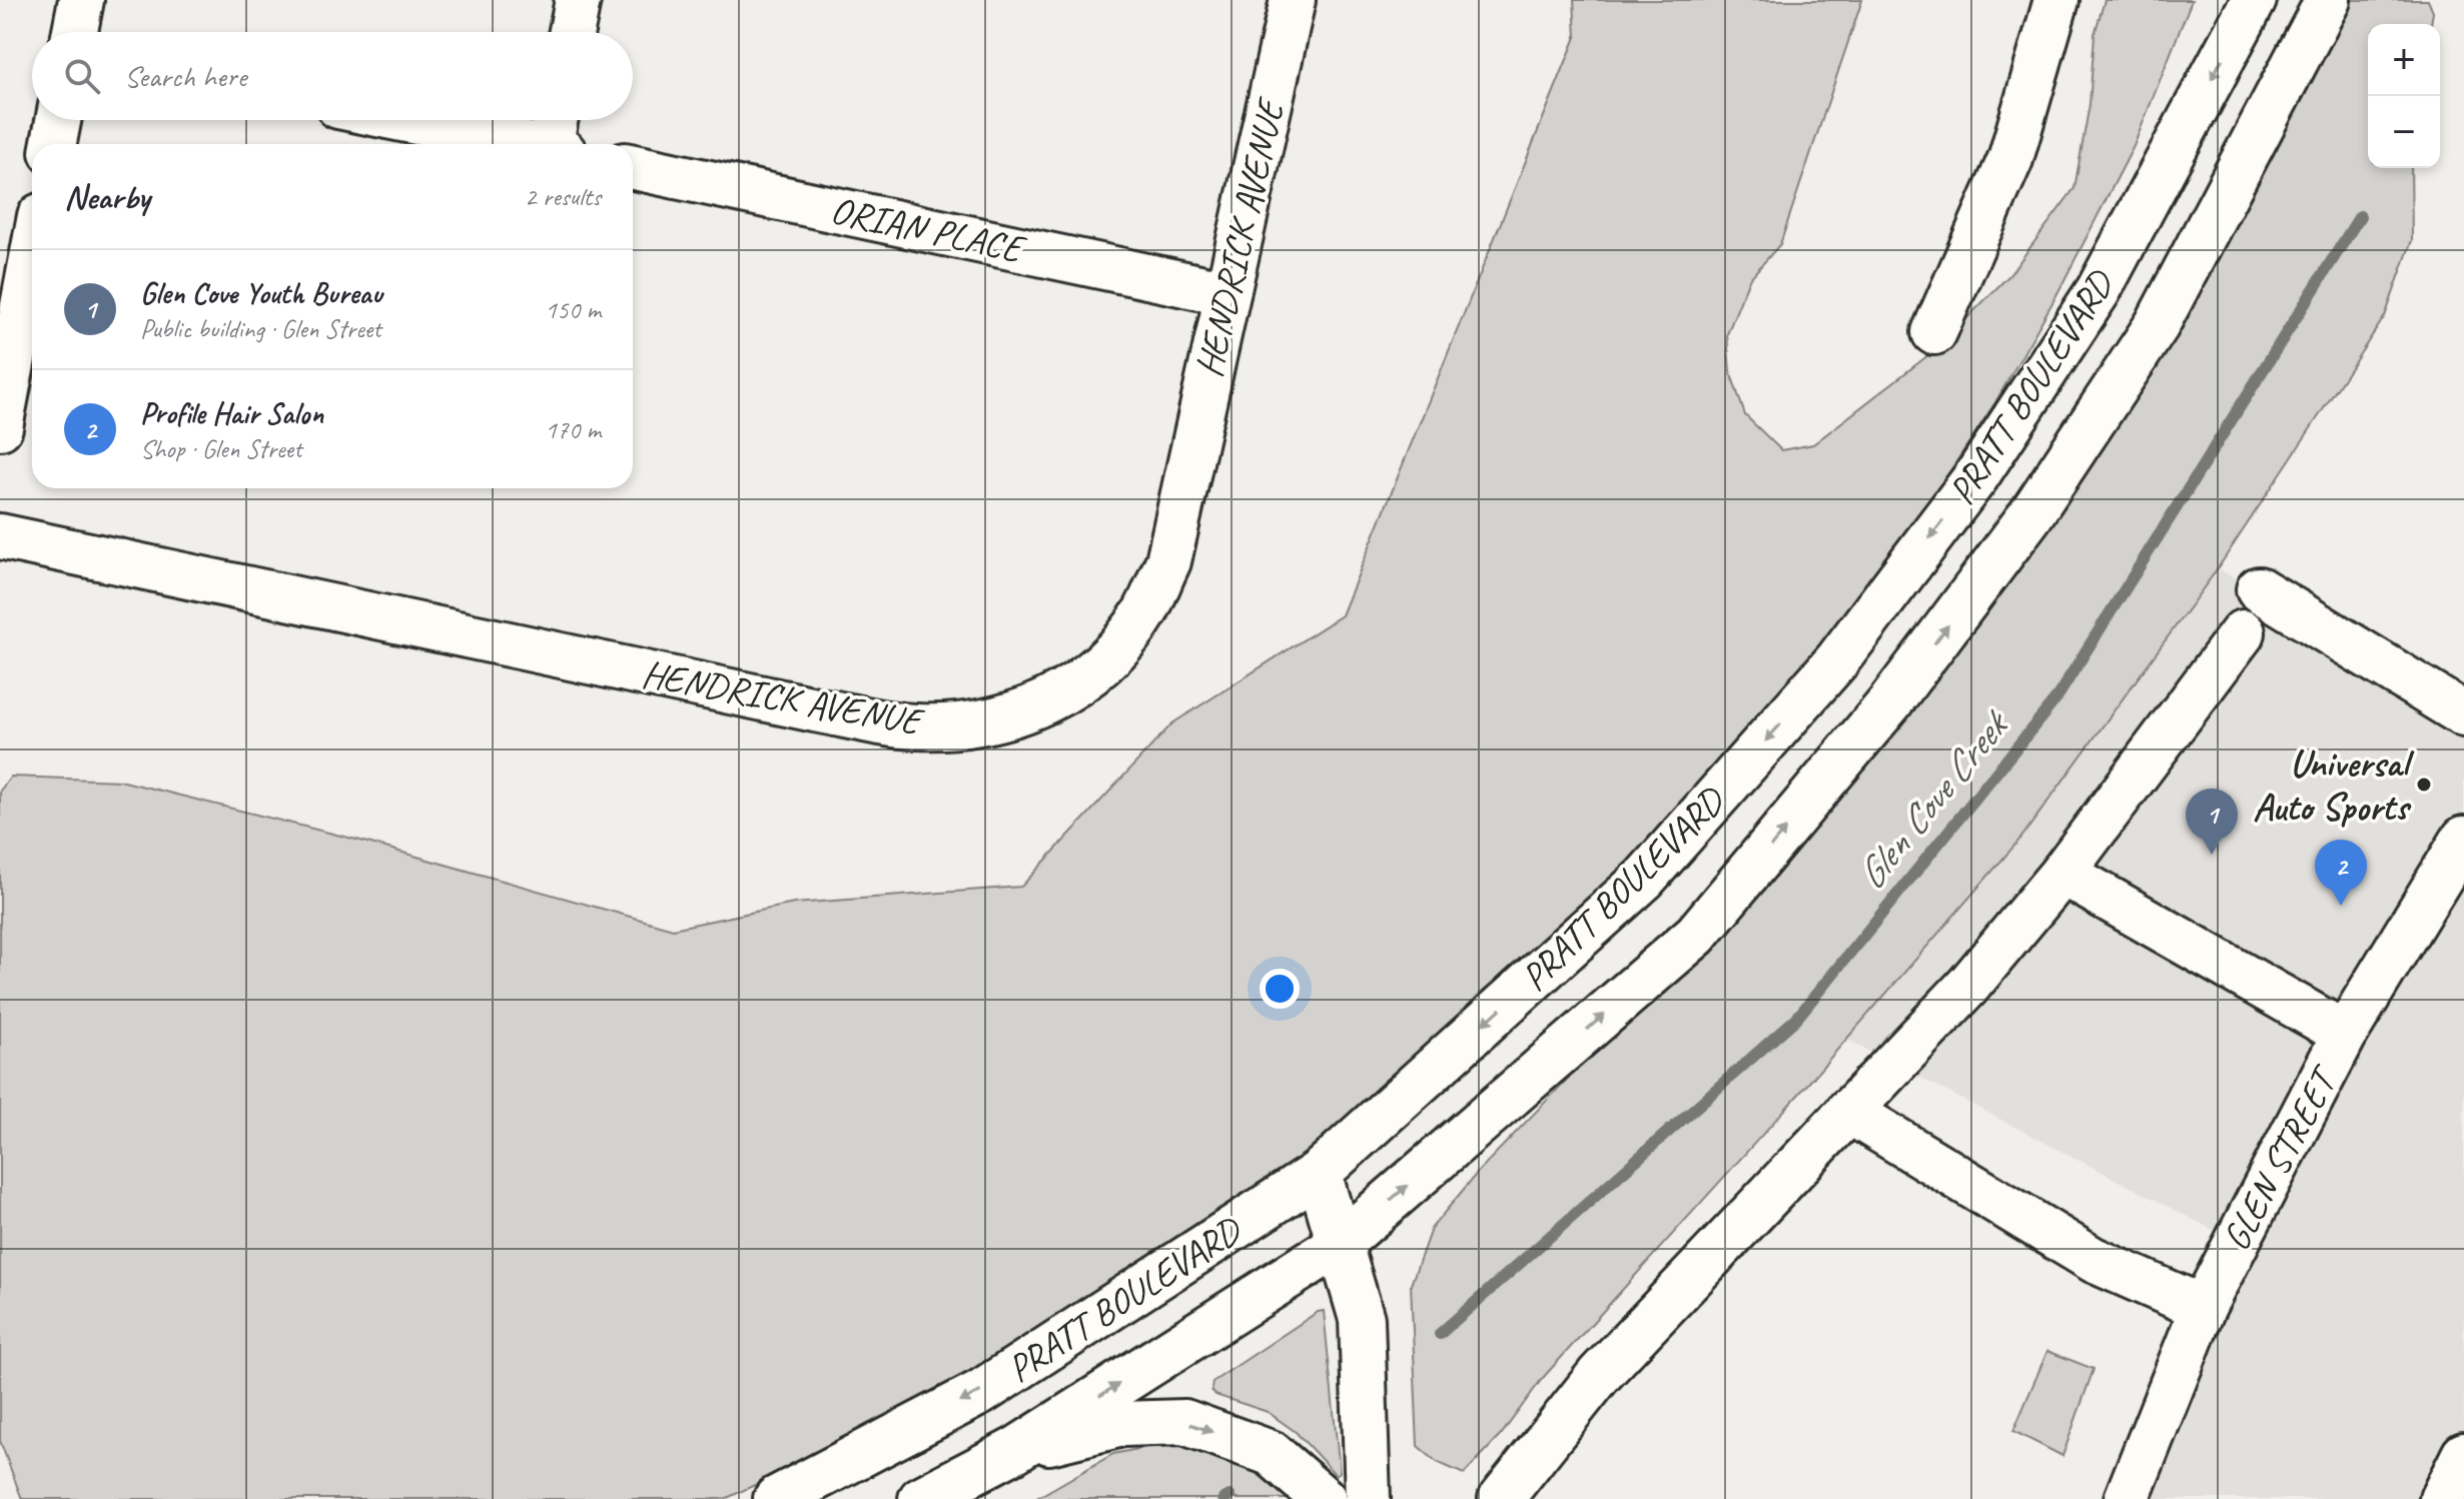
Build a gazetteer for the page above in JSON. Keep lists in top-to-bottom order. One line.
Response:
{"streets":{"main road":["ORIAN PLACE","HENDRICK AVENUE","PRATT BOULEVARD","GLEN STREET"]},"crossings":[["ORIAN PLACE","HENDRICK AVENUE"]],"water":["Glen Cove Creek"],"places":["Universal Auto Sports"],"page":{"map_buttons":["+","−"],"search":"Search here","heading":["Nearby","2 results"],"list":[{"mark":"1","name":"Glen Cove Youth Bureau","note":"Public building · Glen Street","value":"150 m"},{"mark":"2","name":"Profile Hair Salon","note":"Shop · Glen Street","value":"170 m"}],"pins":["1","2"]}}
